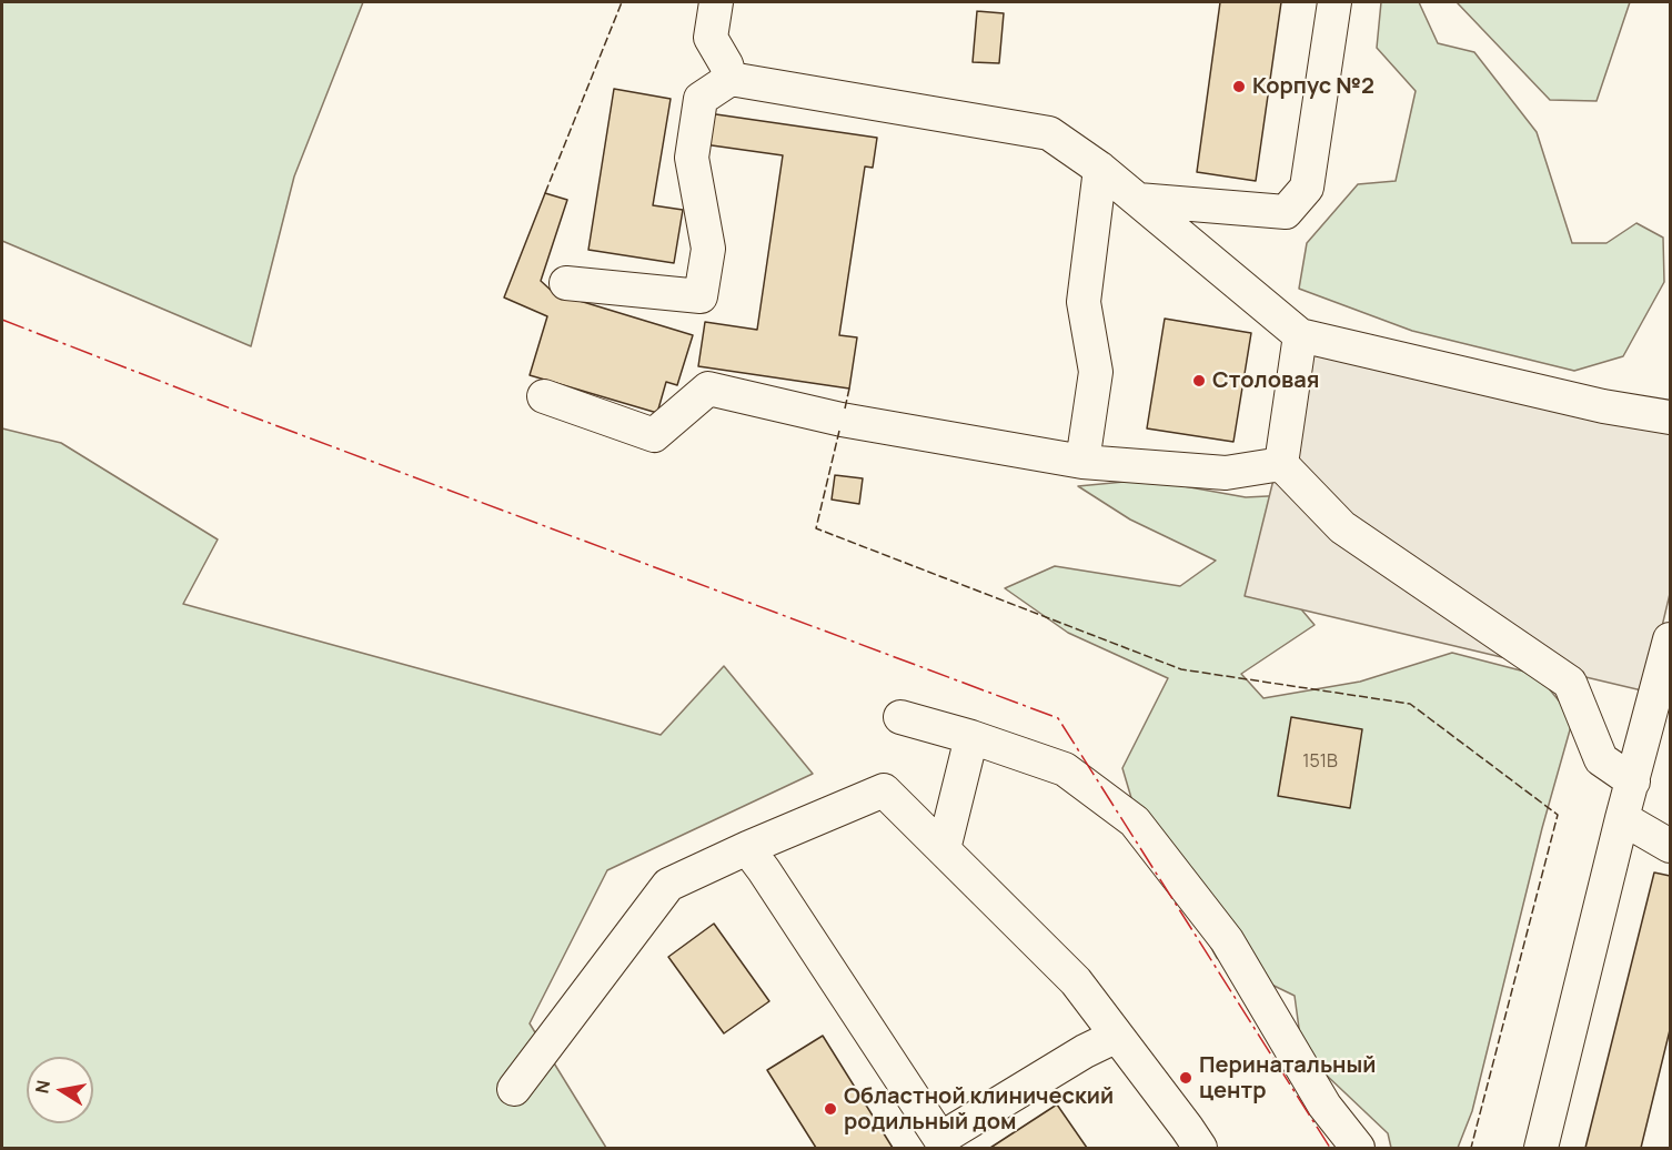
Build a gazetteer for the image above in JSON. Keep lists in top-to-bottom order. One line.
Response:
{"places":["Корпус №2","Столовая","Перинатальный центр","Областной клинический родильный дом"],"house_numbers":["151В"],"north":"left"}
